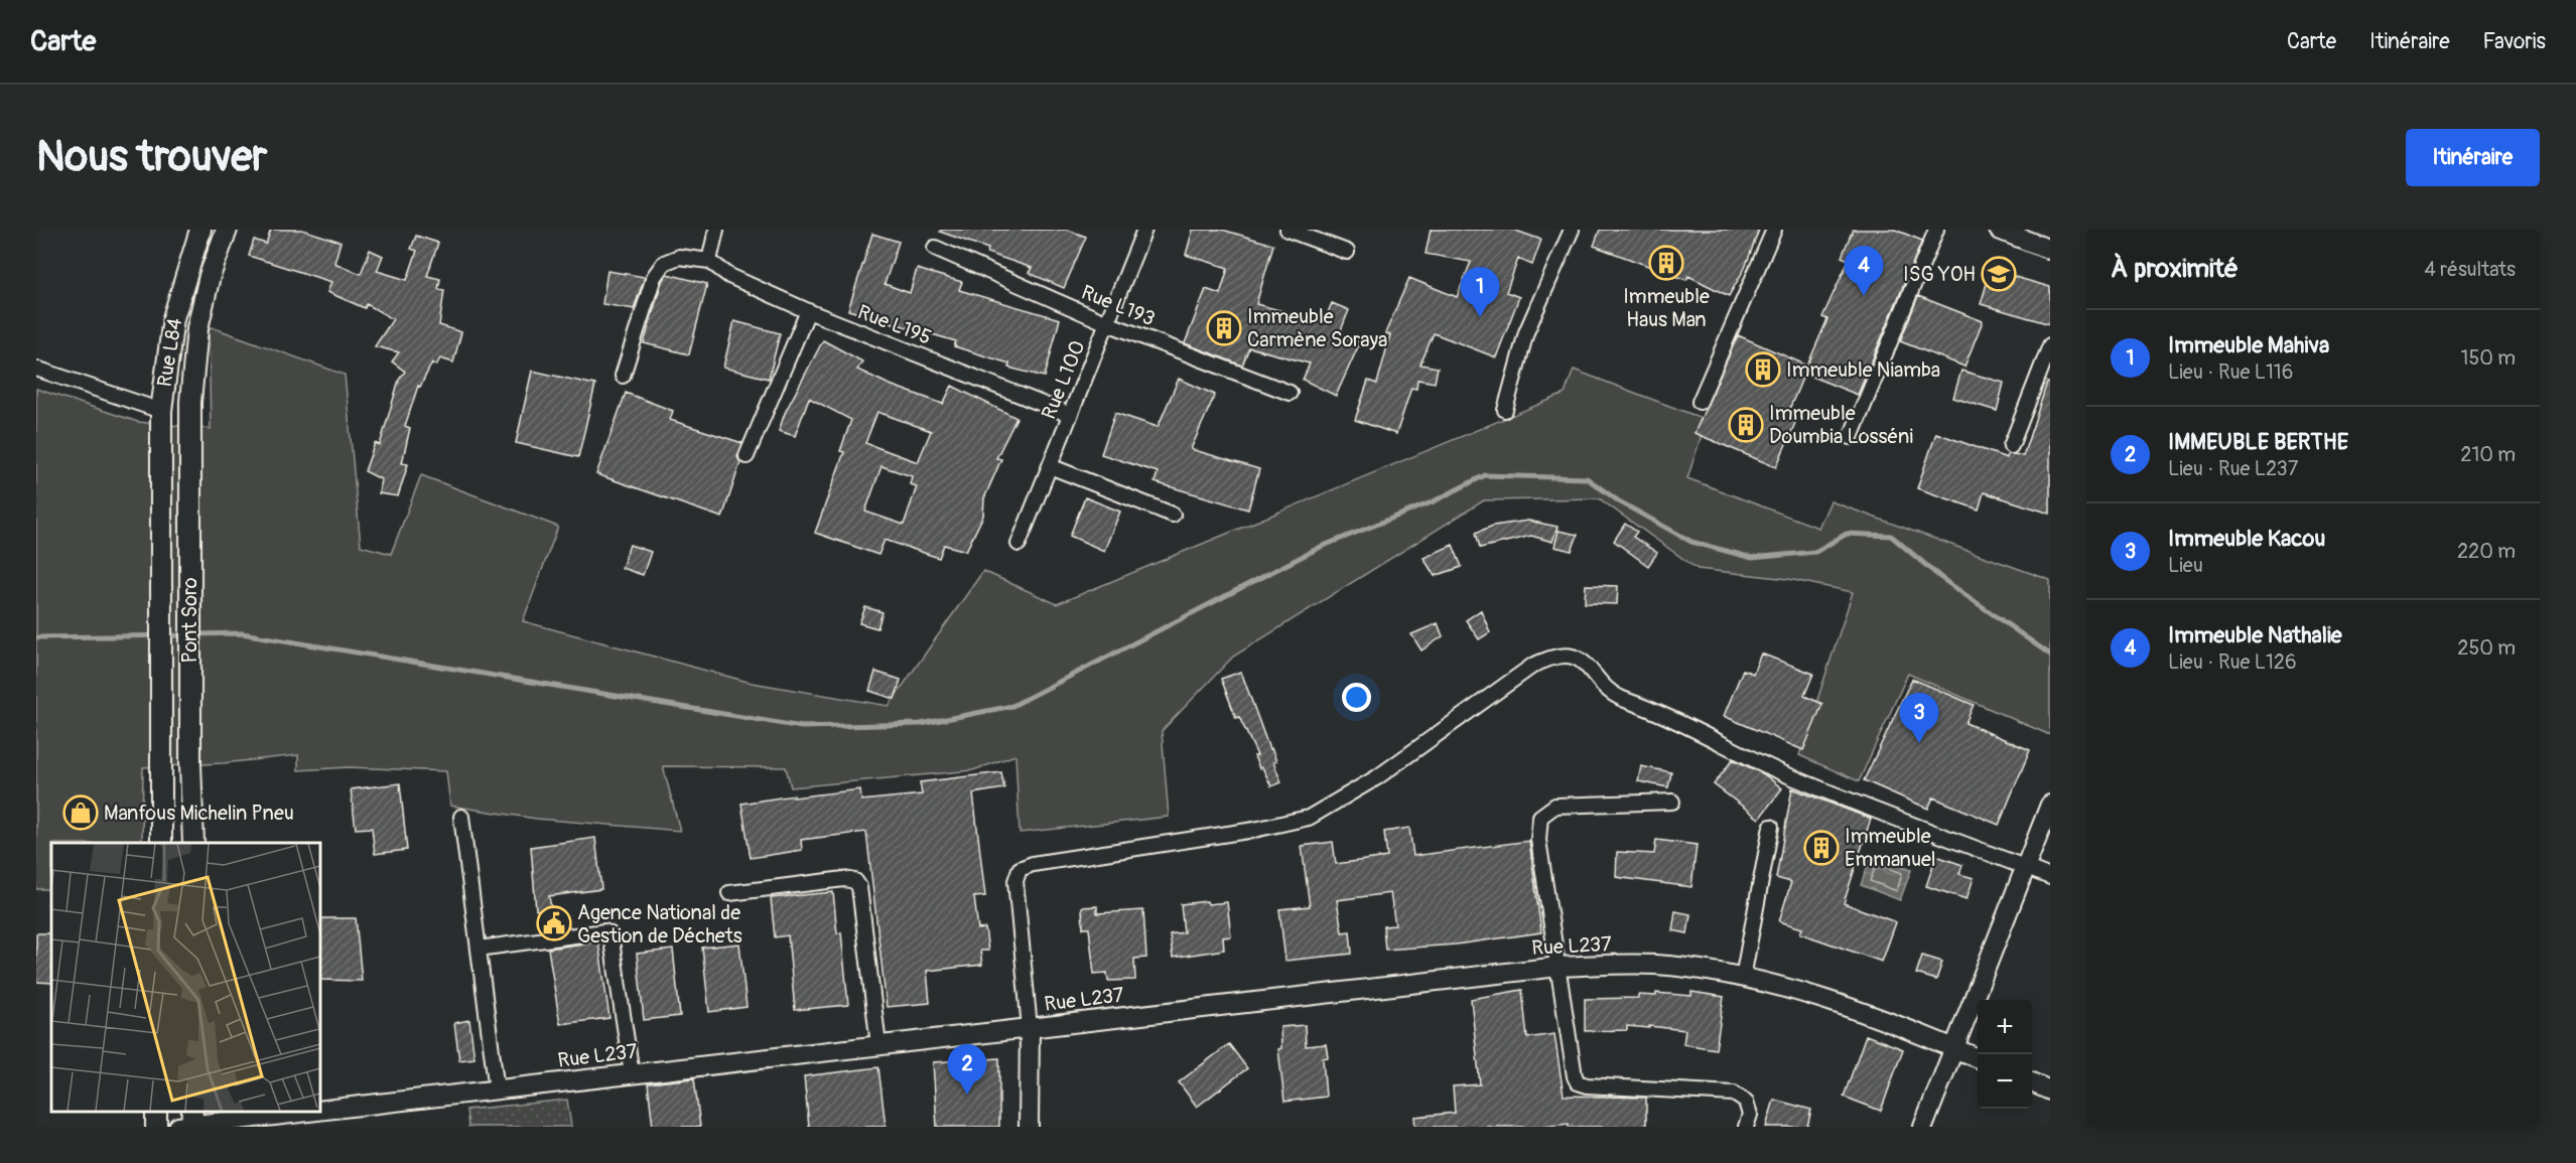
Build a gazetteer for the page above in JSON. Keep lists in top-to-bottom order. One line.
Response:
{"streets":{"main road":["Rue L84","Pont Soro"],"street":["Rue L193","Rue L195","Rue L100","Rue L237"]},"crossings":[["Rue L193","Rue L100"],["Rue L195","Rue L100"],["Rue L84","Pont Soro"]],"places":{"building":["Immeuble Haus Man","Immeuble Carmène Soraya","Immeuble Niamba","Immeuble Doumbia Losséni","Immeuble Emmanuel"],"school or university":["ISG YOH"],"shop":["Manfous Michelin Pneu"],"public building":["Agence National de Gestion de Déchets"]},"page":{"header":"Carte","nav":["Carte","Itinéraire","Favoris"],"buttons":"Itinéraire","title":"Nous trouver","heading":["À proximité","4 résultats"],"pins":["4","1","3","2"],"list":[{"mark":"1","name":"Immeuble Mahiva","note":"Lieu · Rue L116","value":"150 m"},{"mark":"2","name":"IMMEUBLE BERTHE","note":"Lieu · Rue L237","value":"210 m"},{"mark":"3","name":"Immeuble Kacou","note":"Lieu","value":"220 m"},{"mark":"4","name":"Immeuble Nathalie","note":"Lieu · Rue L126","value":"250 m"}],"map_buttons":["+","−"]}}
